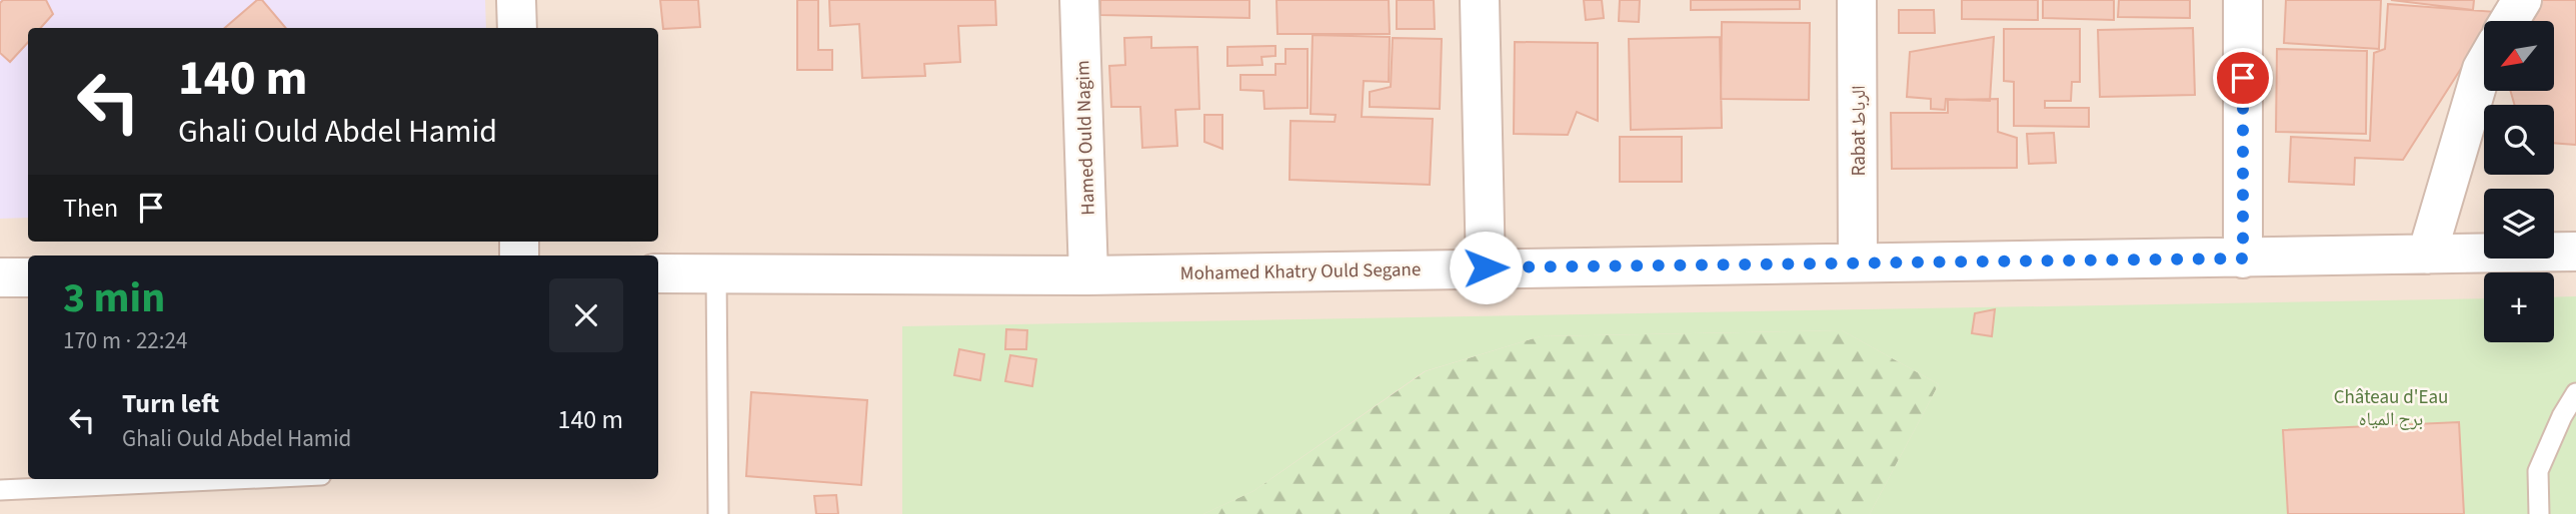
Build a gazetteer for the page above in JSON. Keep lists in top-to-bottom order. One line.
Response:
{"streets":{"street":["Rabat الرباط","Hamed Ould Nagim","Mohamed Khatry Ould Segane"]},"crossings":[["Rabat الرباط","Mohamed Khatry Ould Segane"],["Hamed Ould Nagim","Mohamed Khatry Ould Segane"]],"parks":["Château d'Eau برج المياه"],"north":"bottom left","page":{"map_buttons":"+","turn":["140 m","Ghali Ould Abdel Hamid"],"then":"Then","heading":["3 min","170 m · 22:24"],"list":[{"name":"Turn left","note":"Ghali Ould Abdel Hamid","value":"140 m"}]}}
